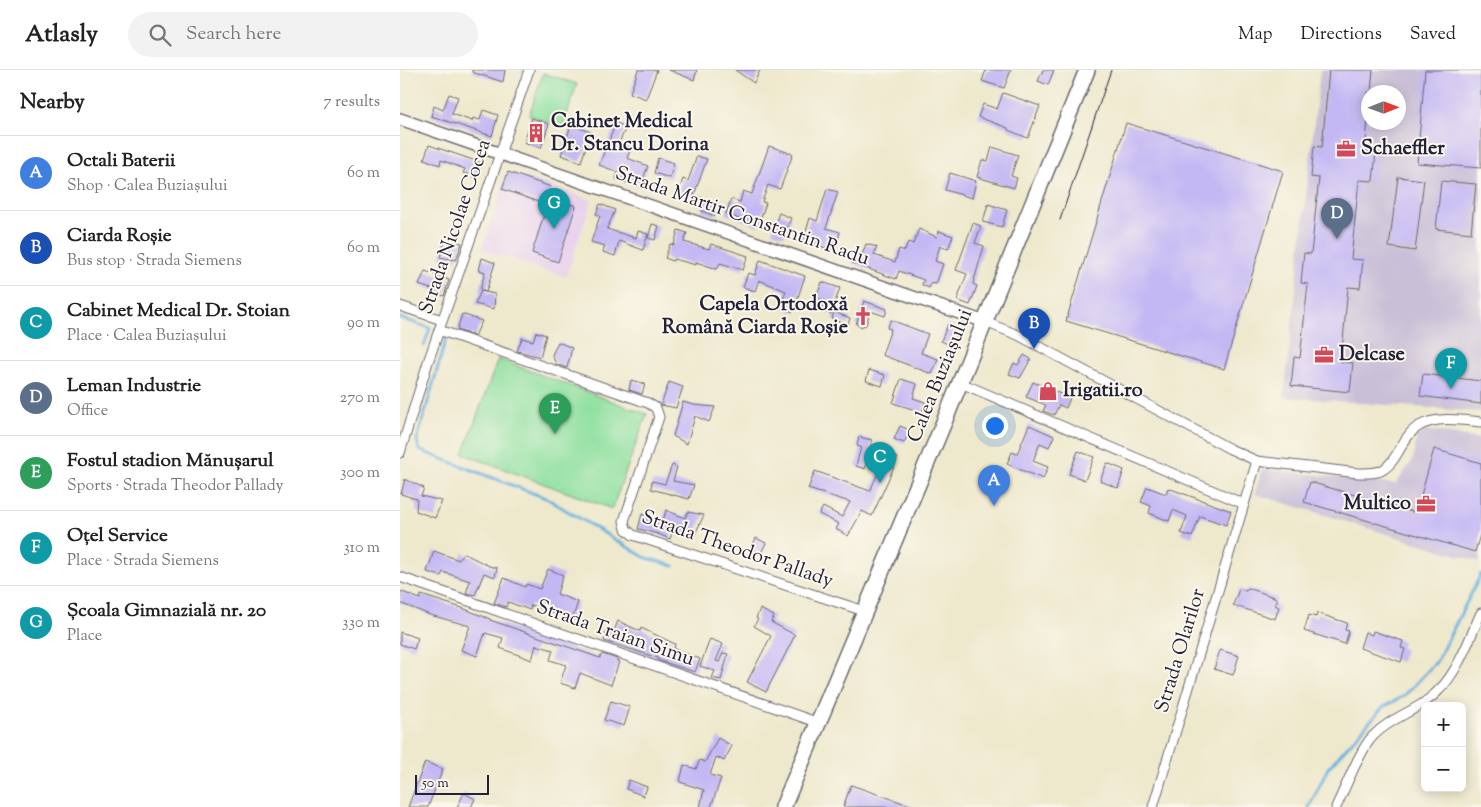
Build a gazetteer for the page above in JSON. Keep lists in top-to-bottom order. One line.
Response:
{"streets":{"main road":["Calea Buziașului"],"street":["Strada Martir Constantin Radu","Strada Nicolae Cocea","Strada Theodor Pallady","Strada Traian Simu","Strada Olarilor"]},"crossings":[["Strada Martir Constantin Radu","Strada Nicolae Cocea"],["Strada Martir Constantin Radu","Calea Buziașului"],["Strada Nicolae Cocea","Strada Theodor Pallady"],["Calea Buziașului","Strada Theodor Pallady"],["Calea Buziașului","Strada Traian Simu"]],"places":{"building":["Cabinet Medical Dr. Stancu Dorina"],"office":["Schaeffler","Delcase","Multico"],"church":["Capela Ortodoxă Română Ciarda Roșie"],"shop":["Irigatii.ro"]},"scale_bar":"50 m","north":"right","page":{"header":"Atlasly","search":"Search here","nav":["Map","Directions","Saved"],"heading":["Nearby","7 results"],"list":[{"mark":"A","name":"Octali Baterii","note":"Shop · Calea Buziașului","value":"60 m"},{"mark":"B","name":"Ciarda Roșie","note":"Bus stop · Strada Siemens","value":"60 m"},{"mark":"C","name":"Cabinet Medical Dr. Stoian","note":"Place · Calea Buziașului","value":"90 m"},{"mark":"D","name":"Leman Industrie","note":"Office","value":"270 m"},{"mark":"E","name":"Fostul stadion Mănușarul","note":"Sports · Strada Theodor Pallady","value":"300 m"},{"mark":"F","name":"Oțel Service","note":"Place · Strada Siemens","value":"310 m"},{"mark":"G","name":"Școala Gimnazială nr. 20","note":"Place","value":"330 m"}],"pins":["G","D","B","F","E","C","A"],"map_buttons":["+","−"],"scale":"50 m"}}
